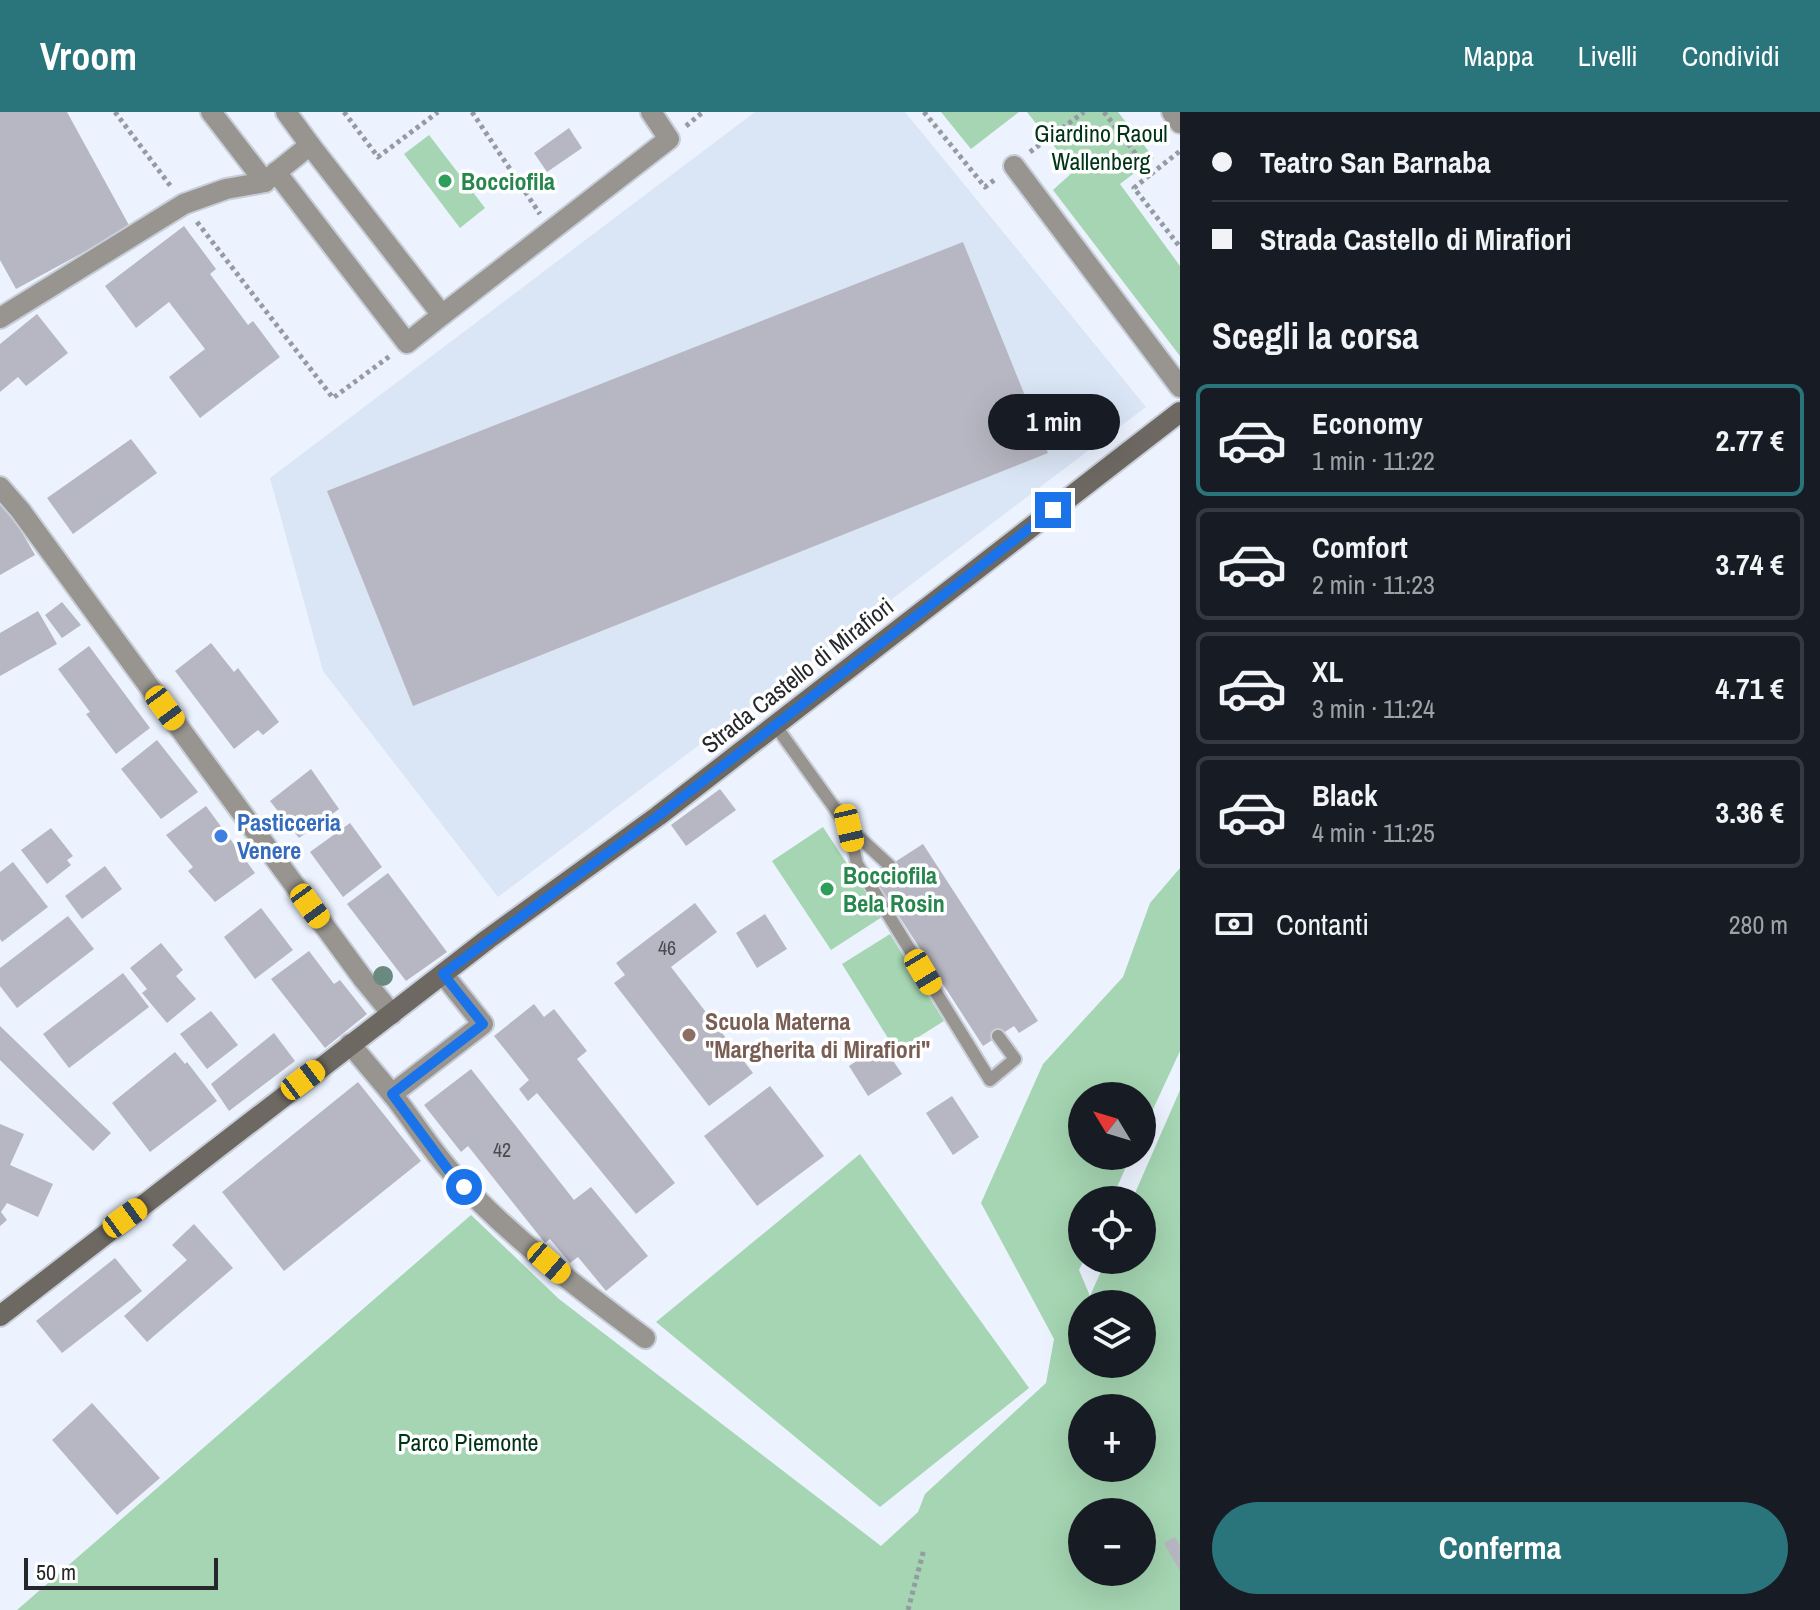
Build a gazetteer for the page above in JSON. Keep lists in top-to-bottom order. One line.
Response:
{"streets":{"street":["Strada Castello di Mirafiori"]},"parks":["Giardino Raoul Wallenberg","Parco Piemonte"],"places":["Bocciofila","Pasticceria Venere","Bocciofila Bela Rosin","Scuola Materna \"Margherita di Mirafiori\""],"house_numbers":["46","42"],"scale_bar":"50 m","north":"top left","page":{"header":"Vroom","nav":["Mappa","Livelli","Condividi"],"banner":["Teatro San Barnaba","Strada Castello di Mirafiori"],"heading":"Scegli la corsa","list":[{"name":"Economy","note":"1 min · 11:22","value":"2.77 €"},{"name":"Comfort","note":"2 min · 11:23","value":"3.74 €"},{"name":"XL","note":"3 min · 11:24","value":"4.71 €"},{"name":"Black","note":"4 min · 11:25","value":"3.36 €"}],"bubble":"1 min","pay":["Contanti","280 m"],"map_buttons":["+","−"],"buttons":"Conferma","scale":"50 m"}}
